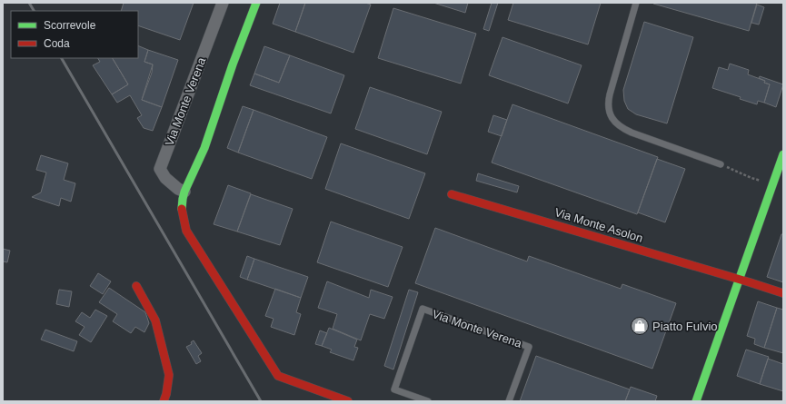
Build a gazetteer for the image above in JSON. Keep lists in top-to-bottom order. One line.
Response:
{"streets":{"street":["Via Monte Verena","Via Monte Asolon"]},"places":{"shop":["Piatto Fulvio"]},"legend":["Scorrevole","Coda"]}
